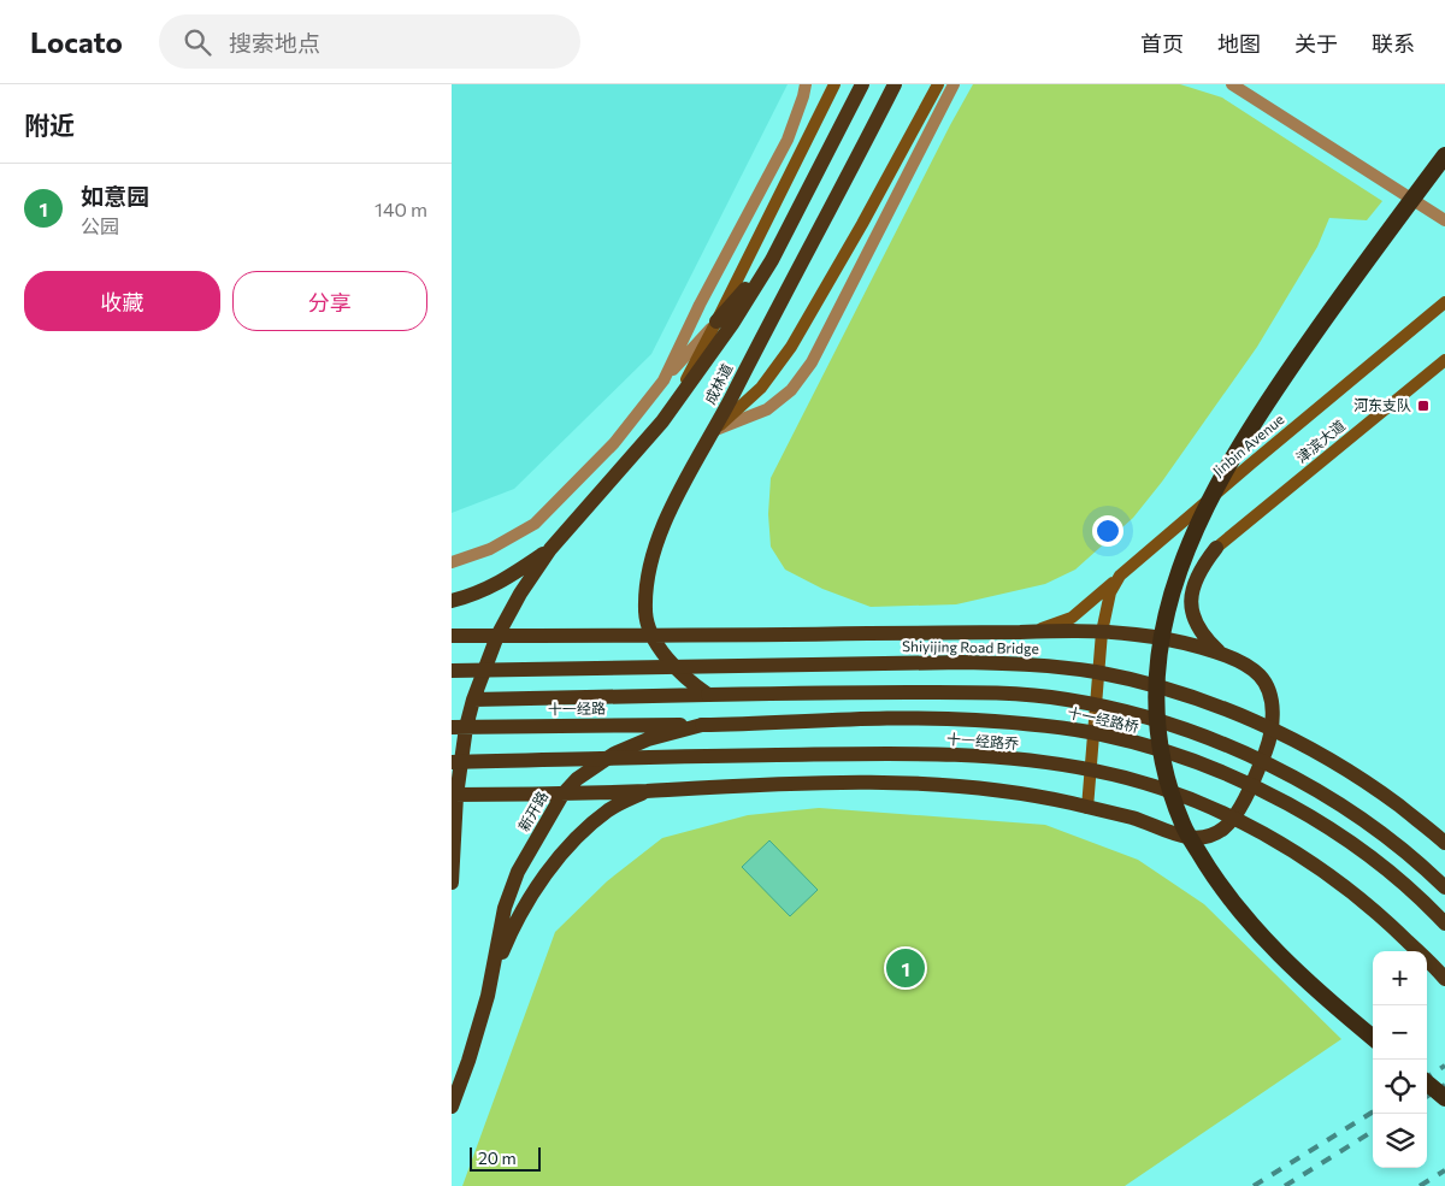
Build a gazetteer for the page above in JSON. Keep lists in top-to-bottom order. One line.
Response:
{"streets":{"main road":["成林道","津滨大道","Jinbin Avenue","Shiyijing Road Bridge","十一经路","十一经路桥","十一经路乔","新开路"]},"crossings":[["成林道","十一经路"],["成林道","十一经路桥"],["十一经路","十一经路桥"],["十一经路","新开路"],["十一经路桥","新开路"]],"places":{"transit":["河东支队"]},"scale_bar":"20 m","page":{"header":"Locato","search":"搜索地点","nav":["首页","地图","关于","联系"],"heading":"附近","list":[{"mark":"1","name":"如意园","note":"公园","value":"140 m"}],"buttons":["收藏","分享"],"pins":"1","map_buttons":["+","−"],"scale":"20 m"}}
